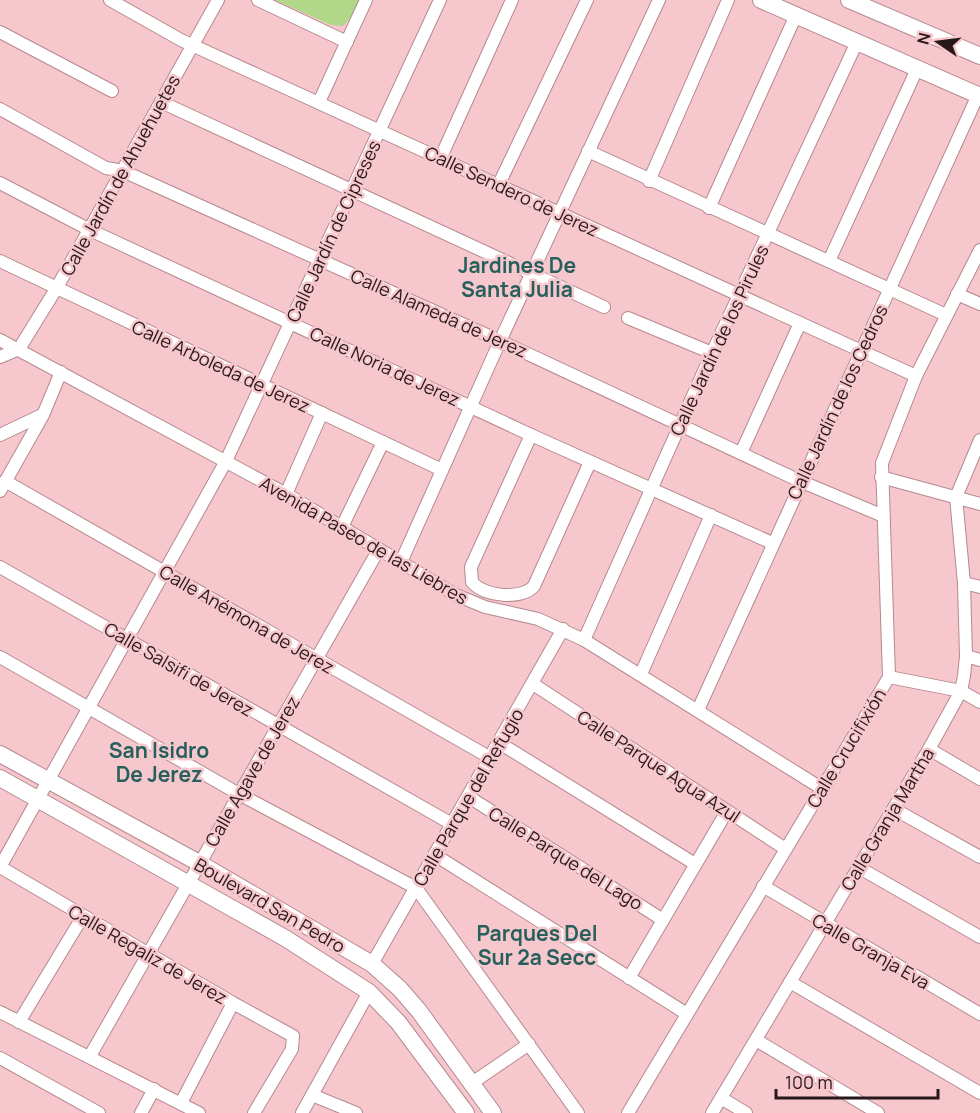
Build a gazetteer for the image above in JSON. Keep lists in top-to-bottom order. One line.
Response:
{"streets":{"street":["Calle Jardín de Ahuehuetes","Calle Sendero de Jerez","Calle Jardín de Cipreses","Calle Alameda de Jerez","Calle Jardín de los Pirules","Calle Arboleda de Jerez","Calle Noria de Jerez","Calle Jardín de los Cedros","Avenida Paseo de las Liebres","Calle Anémona de Jerez","Calle Salsifi de Jerez","Calle Crucifixión","Calle Parque Agua Azul","Calle Agave de Jerez","Calle Parque del Refugio","Calle Granja Martha","Calle Parque del Lago","Boulevard San Pedro","Calle Granja Eva","Calle Regaliz de Jerez"]},"crossings":[["Calle Jardín de Ahuehuetes","Calle Sendero de Jerez"],["Calle Jardín de Ahuehuetes","Calle Alameda de Jerez"],["Calle Jardín de Ahuehuetes","Calle Arboleda de Jerez"],["Calle Jardín de Ahuehuetes","Calle Noria de Jerez"],["Calle Jardín de Ahuehuetes","Avenida Paseo de las Liebres"],["Calle Sendero de Jerez","Calle Jardín de Cipreses"],["Calle Sendero de Jerez","Calle Jardín de los Pirules"],["Calle Sendero de Jerez","Calle Jardín de los Cedros"],["Calle Sendero de Jerez","Calle Crucifixión"],["Calle Jardín de Cipreses","Calle Alameda de Jerez"],["Calle Jardín de Cipreses","Calle Arboleda de Jerez"],["Calle Jardín de Cipreses","Calle Noria de Jerez"],["Calle Jardín de Cipreses","Avenida Paseo de las Liebres"],["Calle Jardín de Cipreses","Calle Anémona de Jerez"],["Calle Jardín de Cipreses","Calle Salsifi de Jerez"],["Calle Jardín de Cipreses","Boulevard San Pedro"],["Calle Jardín de Cipreses","Calle Regaliz de Jerez"],["Calle Alameda de Jerez","Calle Jardín de los Pirules"],["Calle Alameda de Jerez","Calle Jardín de los Cedros"],["Calle Alameda de Jerez","Calle Crucifixión"],["Calle Jardín de los Pirules","Calle Noria de Jerez"],["Calle Jardín de los Pirules","Avenida Paseo de las Liebres"],["Calle Noria de Jerez","Calle Jardín de los Cedros"],["Calle Jardín de los Cedros","Avenida Paseo de las Liebres"],["Avenida Paseo de las Liebres","Calle Crucifixión"],["Avenida Paseo de las Liebres","Calle Agave de Jerez"],["Avenida Paseo de las Liebres","Calle Parque del Refugio"],["Calle Anémona de Jerez","Calle Agave de Jerez"],["Calle Anémona de Jerez","Calle Parque del Refugio"],["Calle Salsifi de Jerez","Calle Agave de Jerez"],["Calle Salsifi de Jerez","Calle Parque del Refugio"],["Calle Crucifixión","Calle Parque Agua Azul"],["Calle Crucifixión","Calle Granja Eva"],["Calle Parque Agua Azul","Calle Parque del Refugio"],["Calle Agave de Jerez","Boulevard San Pedro"],["Calle Agave de Jerez","Calle Regaliz de Jerez"],["Calle Parque del Refugio","Calle Parque del Lago"],["Calle Parque del Refugio","Boulevard San Pedro"],["Calle Granja Martha","Calle Granja Eva"]],"districts":["Jardines De Santa Julia","San Isidro De Jerez","Parques Del Sur 2a Secc"],"scale_bar":"100 m","north":"left"}
